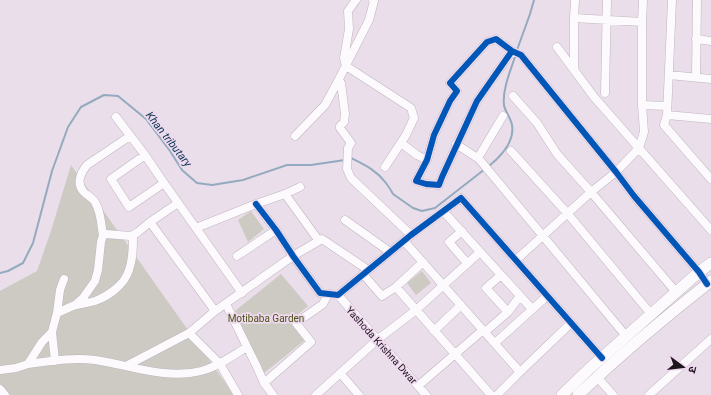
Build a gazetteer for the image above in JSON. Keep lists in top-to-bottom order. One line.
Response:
{"streets":{"street":["Yashoda Krishna Dwar"]},"water":["Khan tributary"],"parks":["Motibaba Garden"],"north":"right"}
